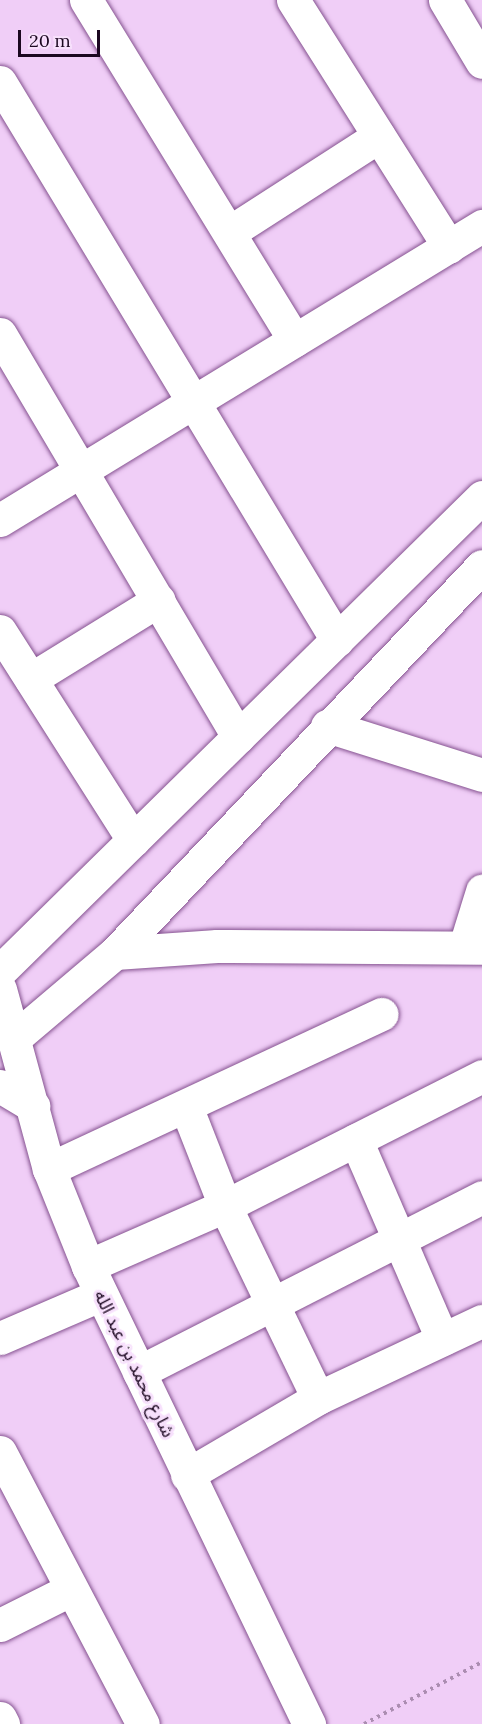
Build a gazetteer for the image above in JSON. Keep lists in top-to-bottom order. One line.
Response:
{"streets":{"street":["شارع محمد بن عبد الله"]},"scale_bar":"20 m"}
